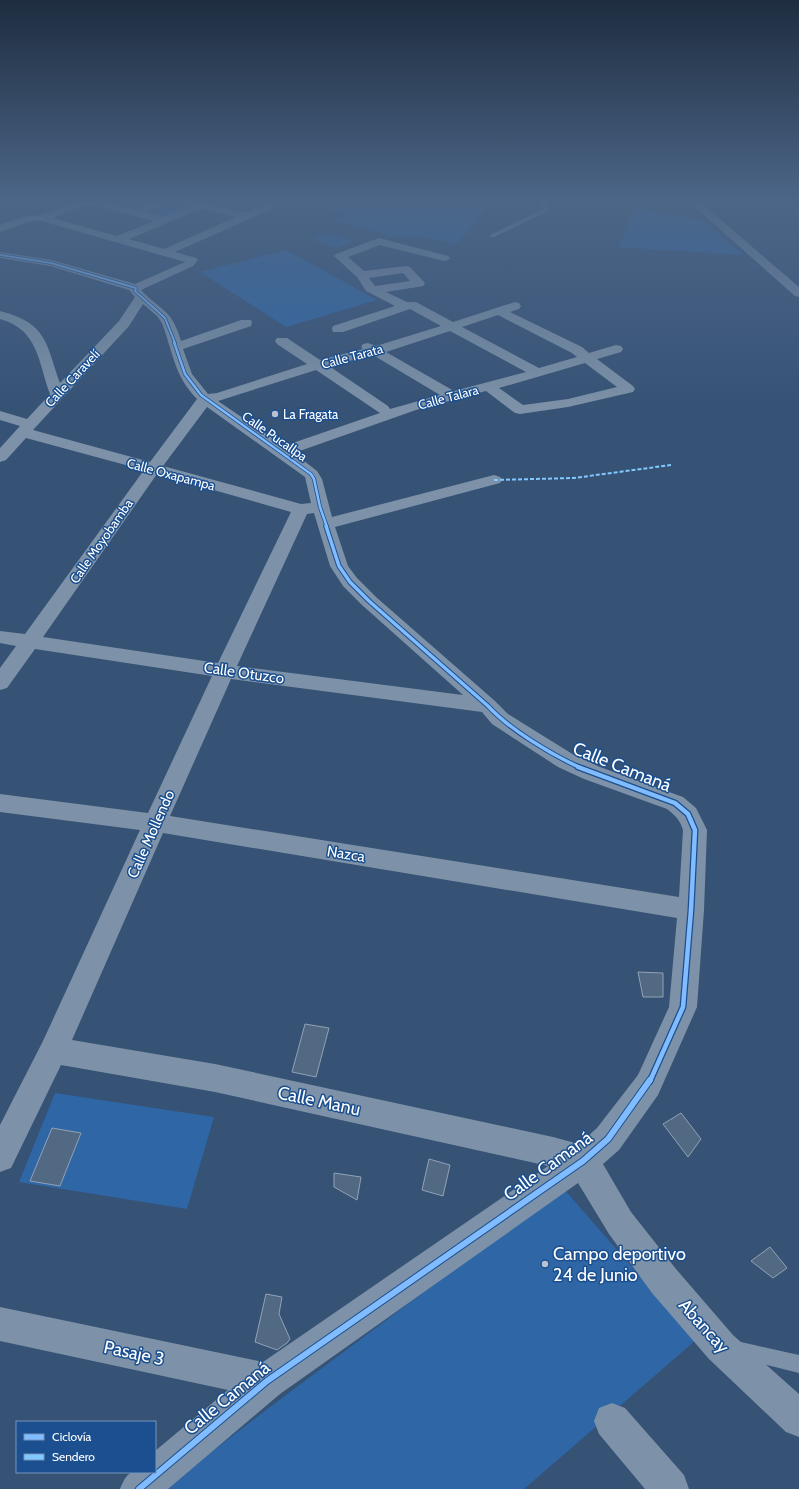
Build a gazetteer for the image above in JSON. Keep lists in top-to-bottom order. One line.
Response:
{"streets":{"street":["Calle Tarata","Calle Caravelí","Calle Talara","Calle Pucallpa","Calle Oxapampa","Calle Moyobamba","Calle Otuzco","Calle Camaná","Calle Mollendo","Nazca","Calle Manu","Abancay","Pasaje 3"]},"crossings":[["Calle Tarata","Calle Pucallpa"],["Calle Tarata","Calle Moyobamba"],["Calle Caravelí","Calle Pucallpa"],["Calle Caravelí","Calle Oxapampa"],["Calle Talara","Calle Pucallpa"],["Calle Pucallpa","Calle Oxapampa"],["Calle Pucallpa","Calle Moyobamba"],["Calle Pucallpa","Calle Otuzco"],["Calle Pucallpa","Calle Camaná"],["Calle Pucallpa","Calle Mollendo"],["Calle Oxapampa","Calle Moyobamba"],["Calle Oxapampa","Calle Mollendo"],["Calle Moyobamba","Calle Otuzco"],["Calle Otuzco","Calle Camaná"],["Calle Otuzco","Calle Mollendo"],["Calle Camaná","Nazca"],["Calle Camaná","Calle Manu"],["Calle Camaná","Abancay"],["Calle Camaná","Pasaje 3"],["Calle Mollendo","Nazca"],["Calle Mollendo","Calle Manu"],["Calle Manu","Abancay"]],"places":["La Fragata","Campo deportivo 24 de Junio"],"legend":["Ciclovía","Sendero"]}
